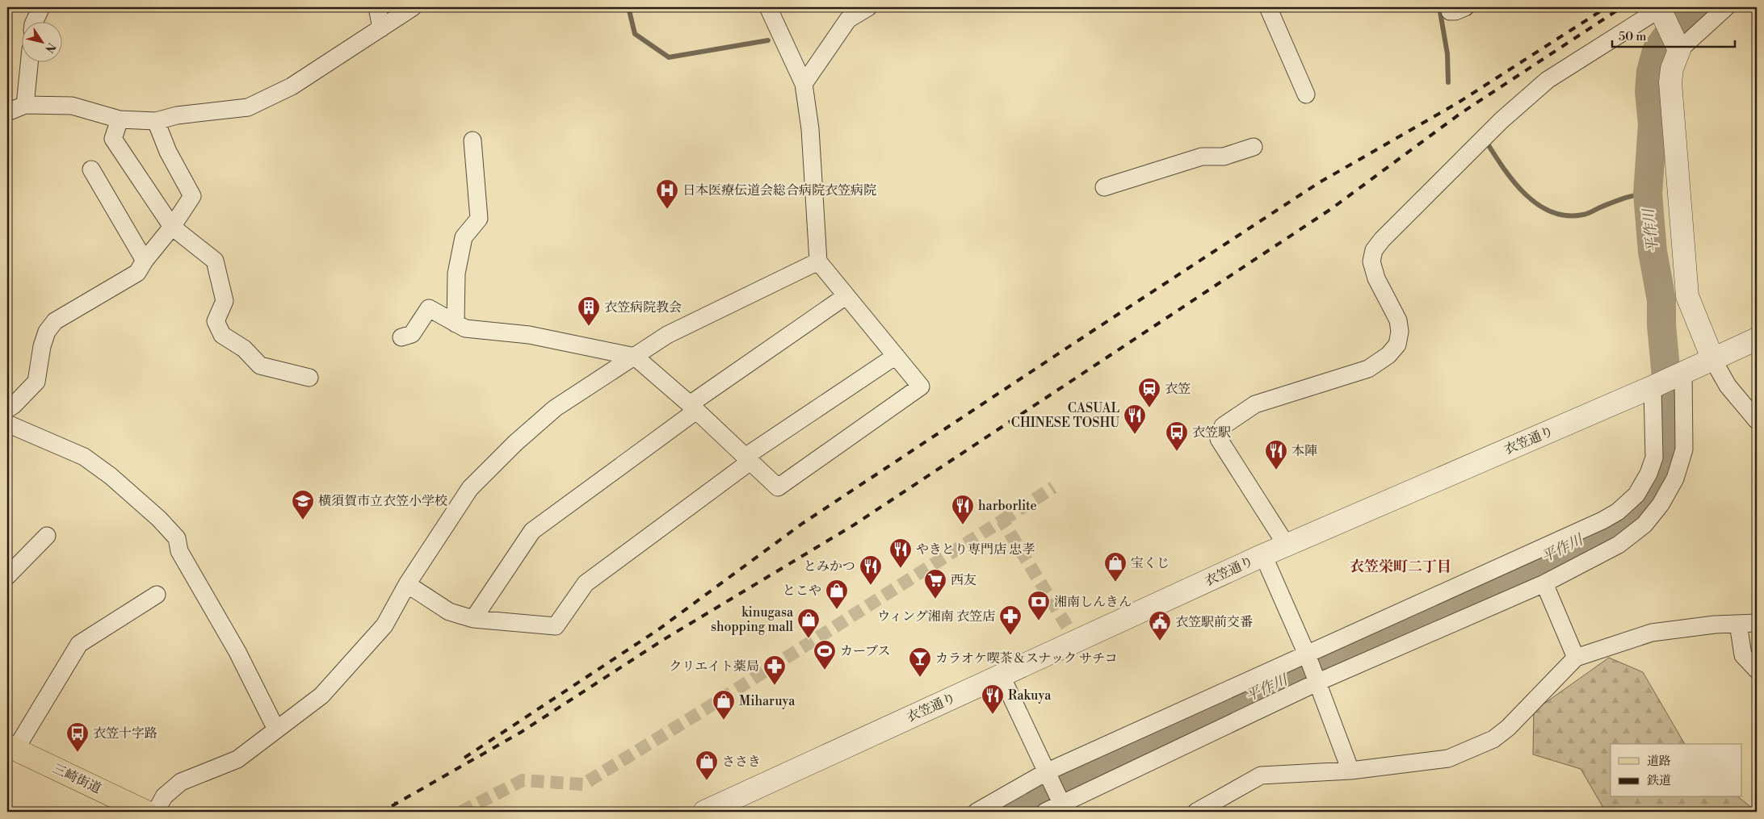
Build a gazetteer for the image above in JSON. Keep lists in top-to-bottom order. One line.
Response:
{"streets":{"main road":["三崎街道"],"street":["衣笠通り"]},"districts":["衣笠栄町二丁目"],"water":["平作川"],"places":{"hospital":["日本医療伝道会総合病院衣笠病院"],"building":["衣笠病院教会"],"station":["衣笠"],"restaurant":["CASUAL CHINESE TOSHU","本陣","harborlite","やきとり専門店 忠孝","とみかつ","Rakuya"],"bus stop":["衣笠駅","衣笠十字路"],"school or university":["横須賀市立衣笠小学校"],"shop":["宝くじ","とこや","kinugasa shopping mall","Miharuya","ささき"],"supermarket":["西友"],"bank":["湘南しんきん"],"pharmacy":["ウィング湘南 衣笠店","クリエイト薬局"],"public building":["衣笠駅前交番"],"sports":["カーブス"],"bar":["カラオケ喫茶＆スナック サチコ"]},"legend":["道路","鉄道"],"scale_bar":"50 m","north":"bottom right"}
